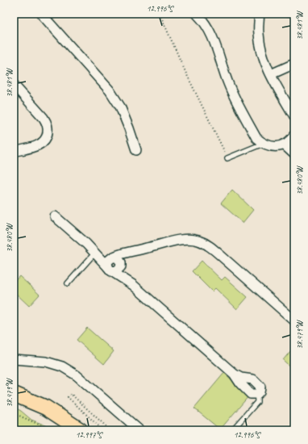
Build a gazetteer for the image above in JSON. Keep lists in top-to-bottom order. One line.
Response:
{"coordinates":["12.996°S","38.481°W","38.480°W","38.479°W","12.997°S"]}
